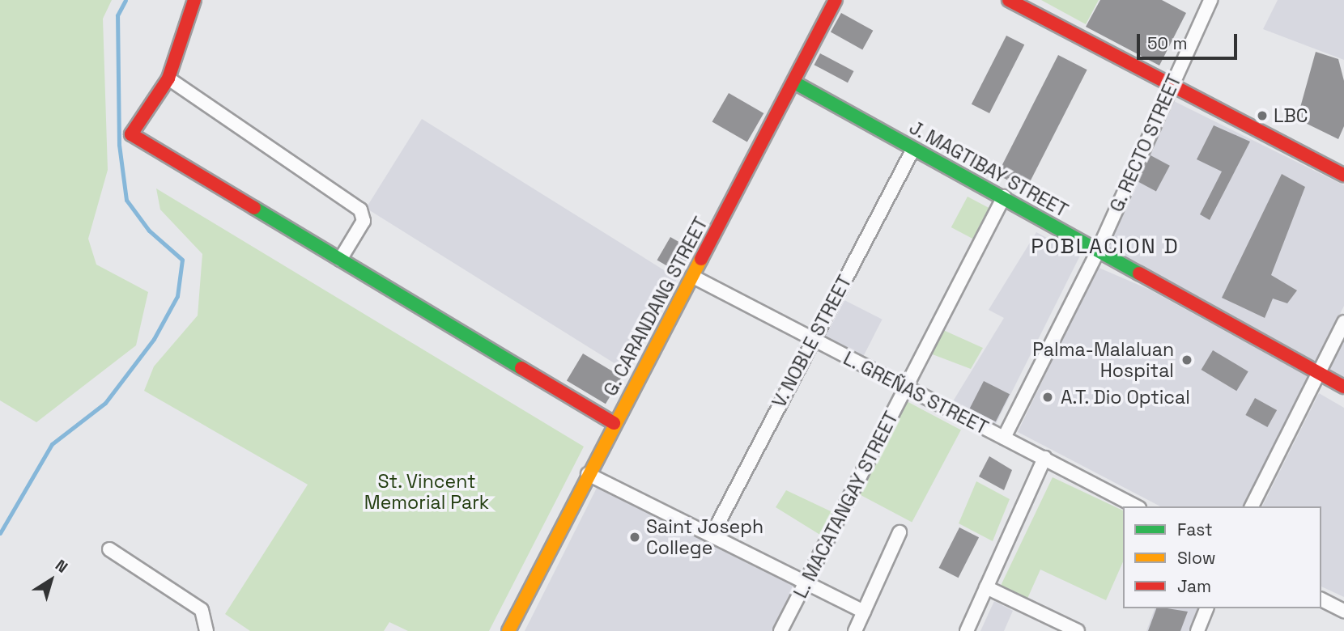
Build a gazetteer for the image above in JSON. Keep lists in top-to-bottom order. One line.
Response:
{"streets":{"street":["G. RECTO STREET","J. MAGTIBAY STREET","G. CARANDANG STREET","V. NOBLE STREET","L. GREÑAS STREET","L. MACATANGAY STREET"]},"crossings":[["G. RECTO STREET","J. MAGTIBAY STREET"],["G. RECTO STREET","L. GREÑAS STREET"],["J. MAGTIBAY STREET","G. CARANDANG STREET"],["J. MAGTIBAY STREET","V. NOBLE STREET"],["J. MAGTIBAY STREET","L. MACATANGAY STREET"],["G. CARANDANG STREET","L. GREÑAS STREET"],["V. NOBLE STREET","L. GREÑAS STREET"],["L. GREÑAS STREET","L. MACATANGAY STREET"]],"districts":["POBLACION D"],"parks":["St. Vincent Memorial Park"],"places":["LBC","Palma-Malaluan Hospital","A.T. Dio Optical","Saint Joseph College"],"legend":["Fast","Slow","Jam"],"scale_bar":"50 m","north":"top right"}
